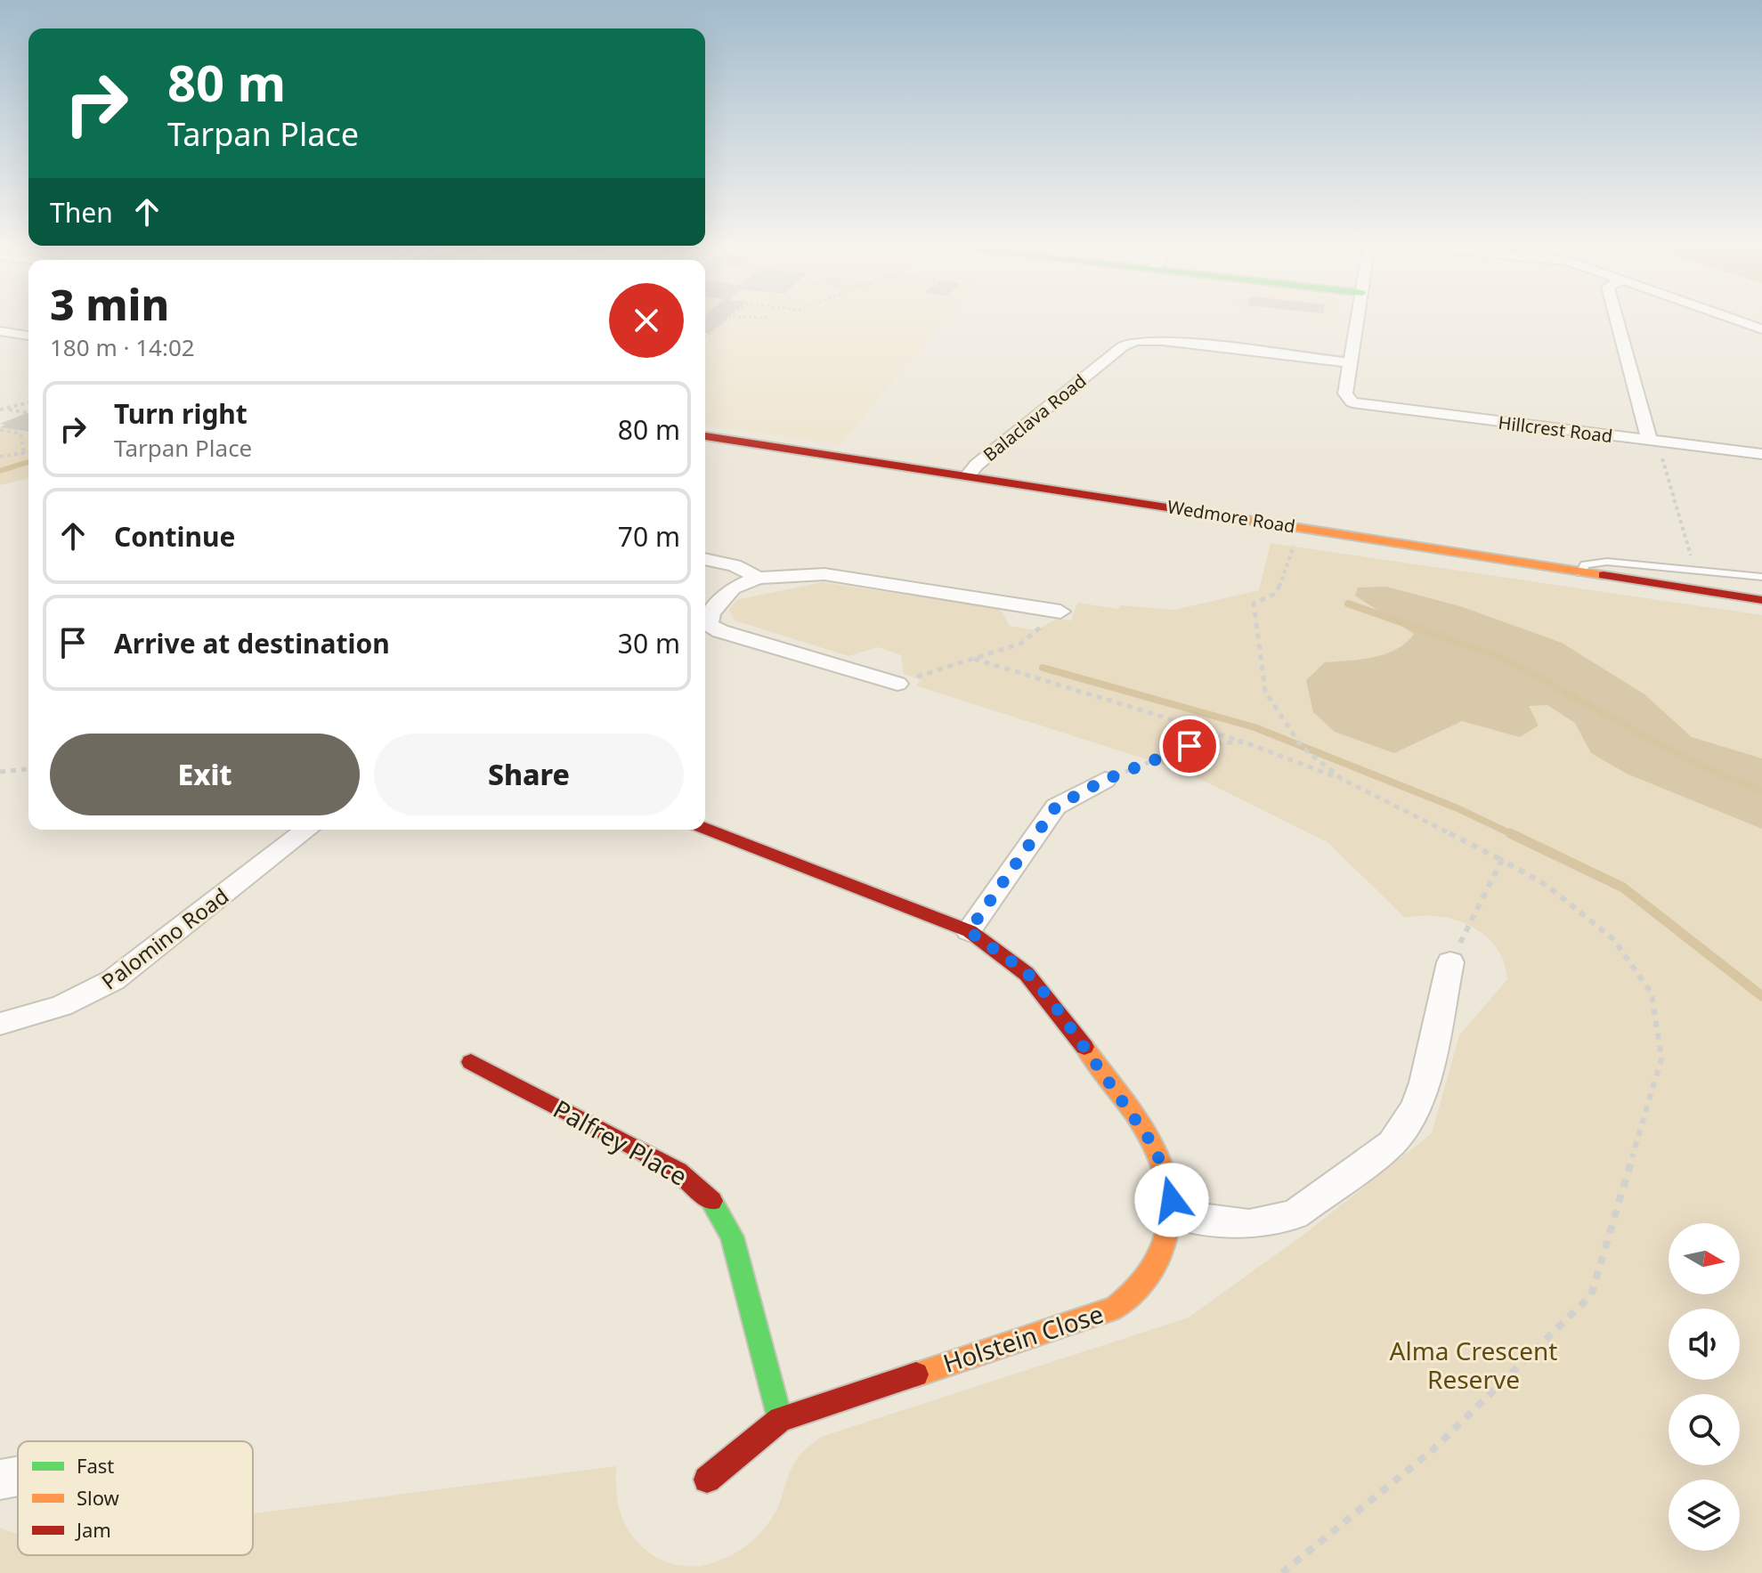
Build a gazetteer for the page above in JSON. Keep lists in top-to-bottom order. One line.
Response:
{"streets":{"street":["Balaclava Road","Hillcrest Road","Wedmore Road","Palomino Road","Palfrey Place","Holstein Close"]},"crossings":[["Balaclava Road","Hillcrest Road"],["Balaclava Road","Wedmore Road"],["Palfrey Place","Holstein Close"]],"parks":["Alma Crescent Reserve"],"legend":["Fast","Slow","Jam"],"north":"right","page":{"turn":["80 m","Tarpan Place"],"then":"Then","heading":["3 min","180 m · 14:02"],"list":[{"name":"Turn right","note":"Tarpan Place","value":"80 m"},{"name":"Continue","value":"70 m"},{"name":"Arrive at destination","value":"30 m"}],"buttons":["Exit","Share"]}}
